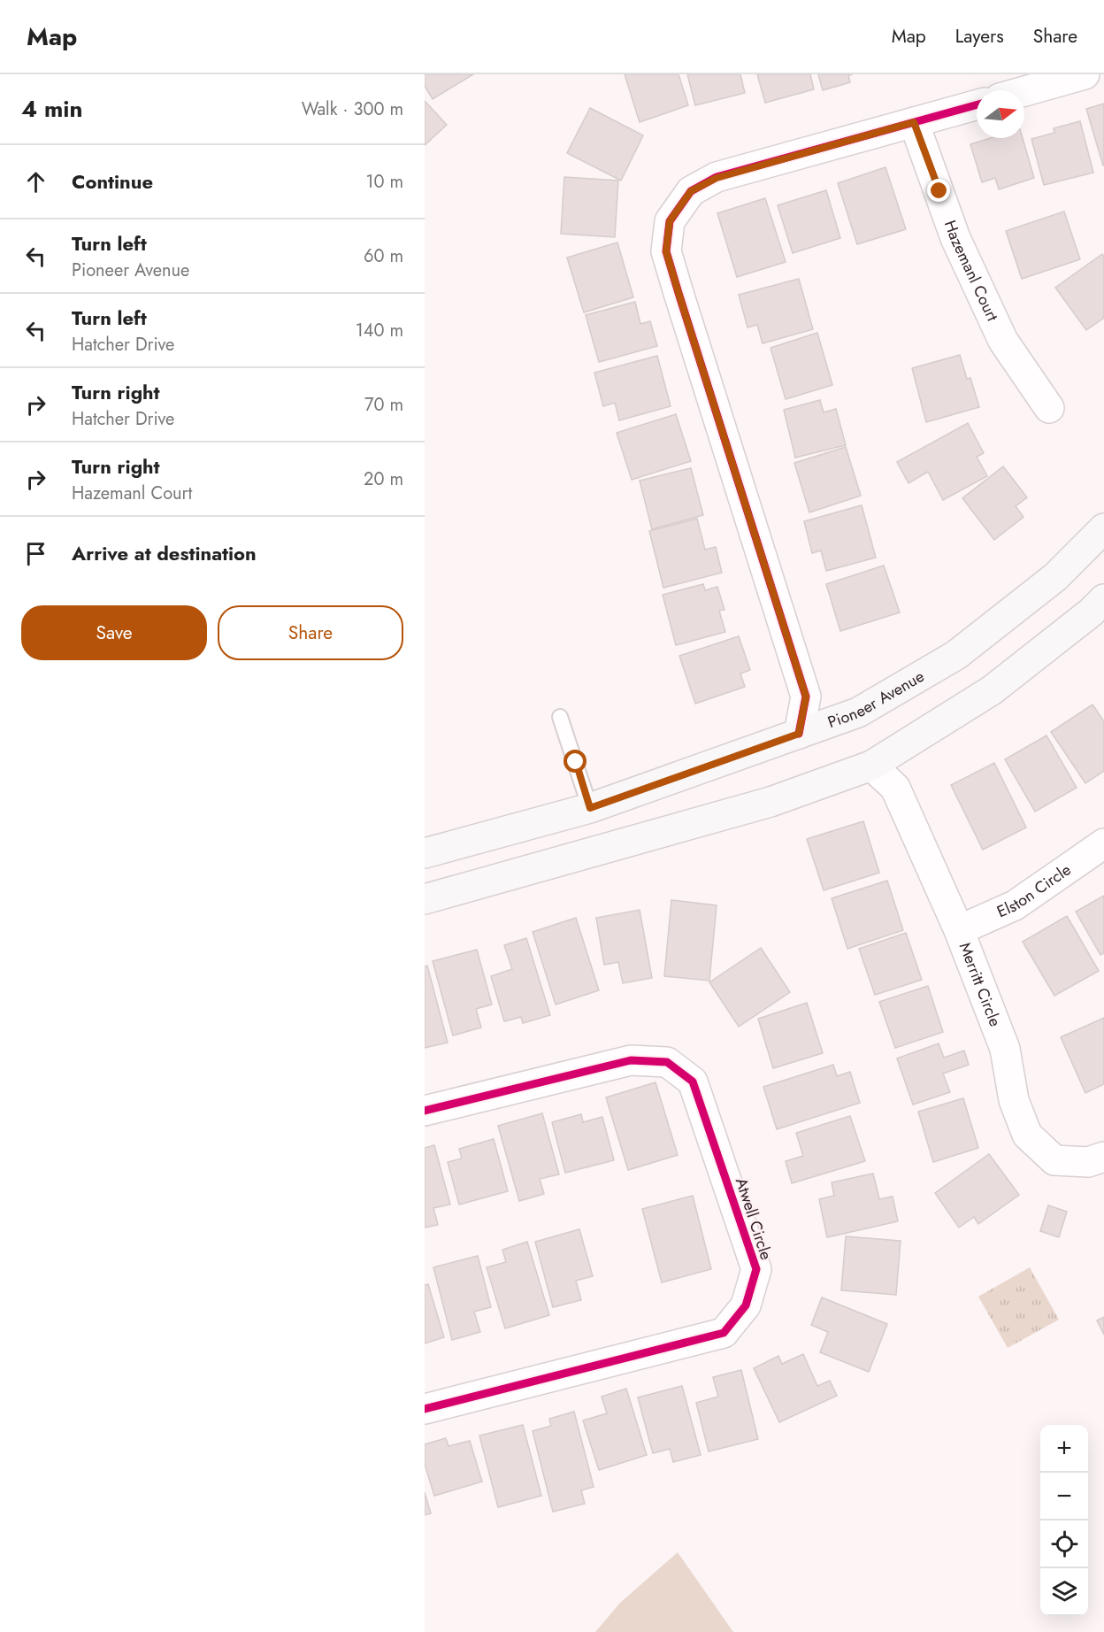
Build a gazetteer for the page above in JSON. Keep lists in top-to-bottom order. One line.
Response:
{"streets":{"main road":["Pioneer Avenue"],"street":["Hazemanl Court","Elston Circle","Merritt Circle","Atwell Circle"]},"crossings":[["Elston Circle","Merritt Circle"]],"north":"right","page":{"header":"Map","nav":["Map","Layers","Share"],"heading":["4 min","Walk · 300 m"],"list":[["Continue","10 m"],["Turn left","Pioneer Avenue","60 m"],["Turn left","Hatcher Drive","140 m"],["Turn right","Hatcher Drive","70 m"],["Turn right","Hazemanl Court","20 m"],"Arrive at destination"],"buttons":["Save","Share"],"map_buttons":["+","−"]}}
